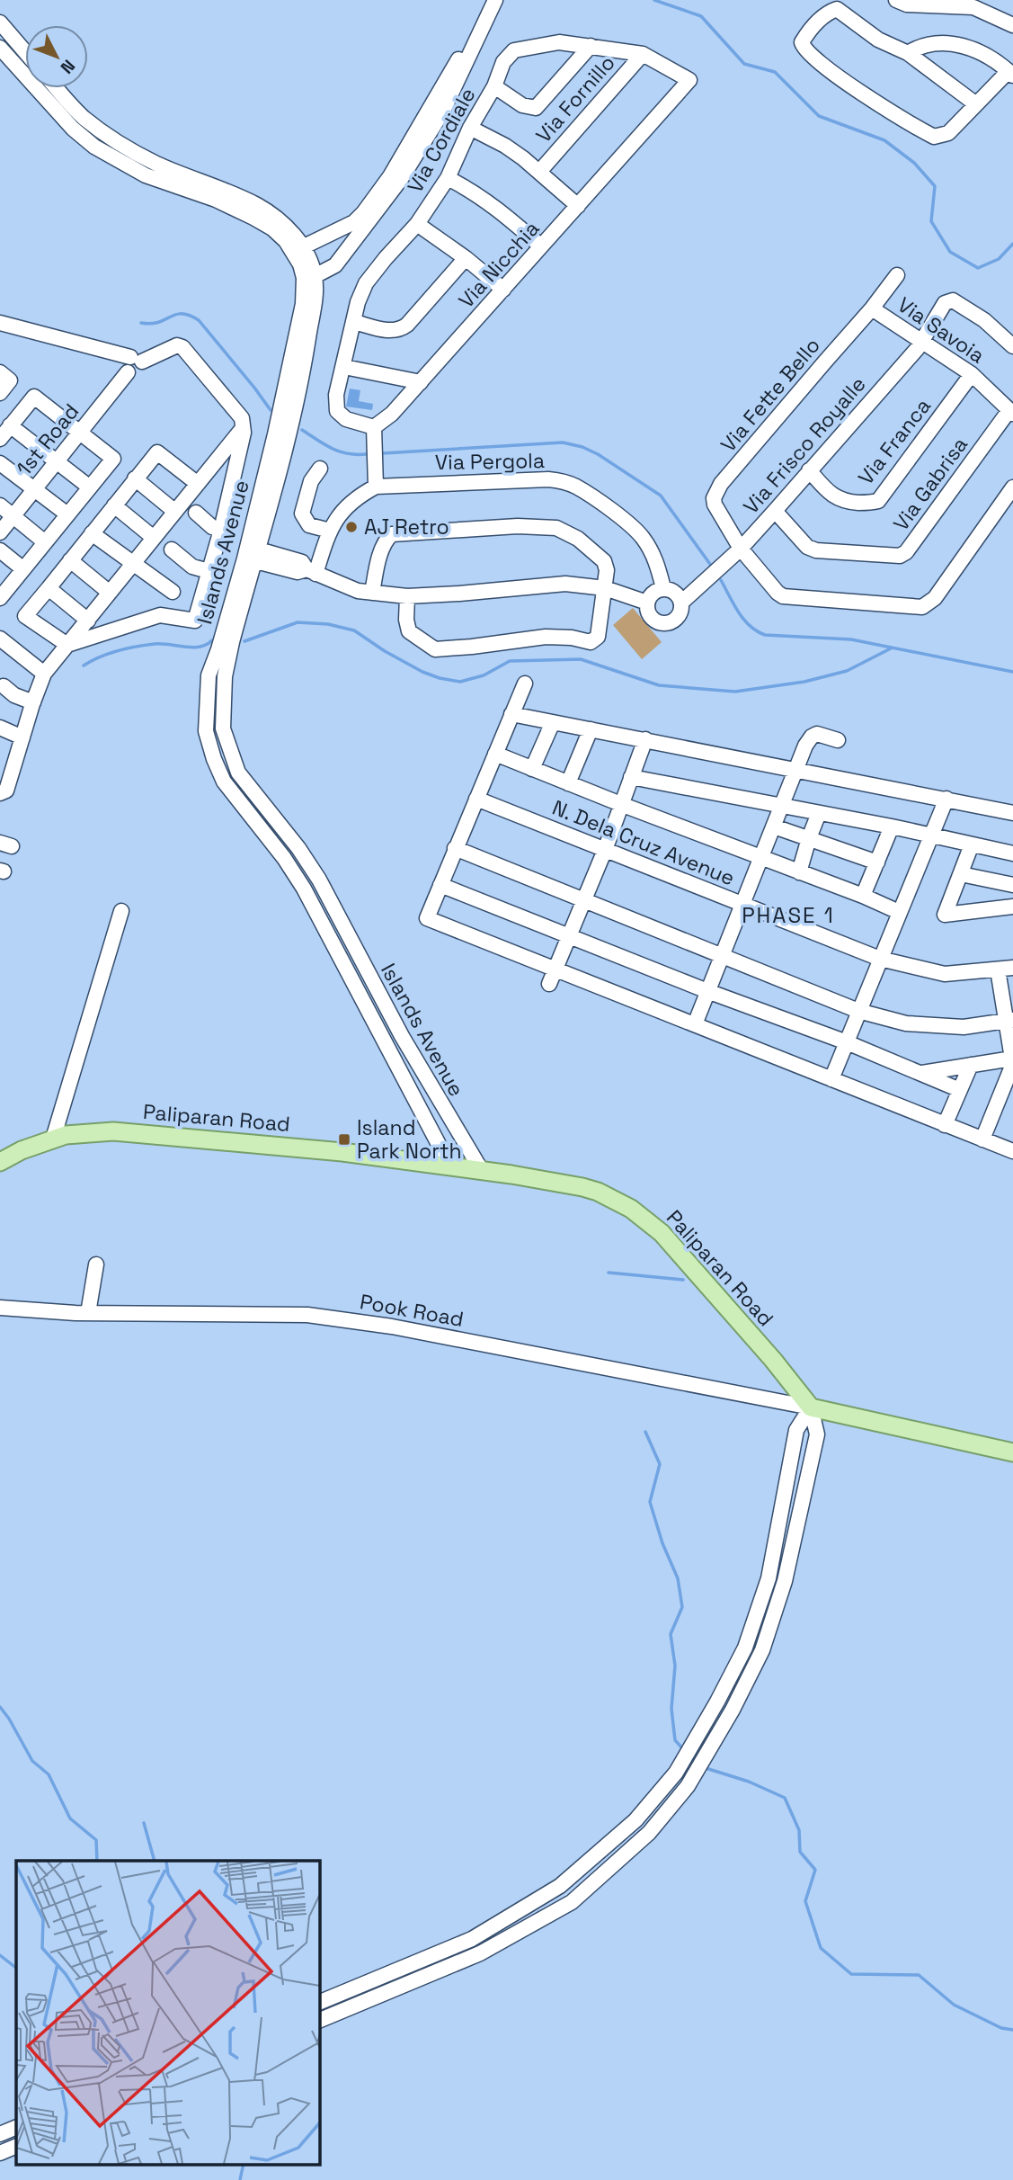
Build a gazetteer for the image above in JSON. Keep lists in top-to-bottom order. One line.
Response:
{"streets":{"main road":["Paliparan Road"],"street":["Via Fornillo","Via Cordiale","Via Nicchia","Via Savoia","Via Fette Bello","1st Road","Via Franca","Via Frisco Royalle","Via Pergola","Via Gabrisa","Islands Avenue","N. Dela Cruz Avenue","Pook Road"]},"crossings":[["Via Fornillo","Via Cordiale"],["Via Cordiale","Via Nicchia"],["Via Savoia","Via Fette Bello"],["Via Savoia","Via Franca"],["Via Savoia","Via Frisco Royalle"],["Via Savoia","Via Gabrisa"],["Via Fette Bello","Via Frisco Royalle"],["Via Franca","Via Frisco Royalle"],["Via Frisco Royalle","Via Pergola"],["Via Frisco Royalle","Via Gabrisa"],["Islands Avenue","Paliparan Road"],["Paliparan Road","Pook Road"]],"districts":["PHASE 1"],"places":{"other":["AJ Retro"],"transit":["Island Park North"]},"north":"bottom right"}
